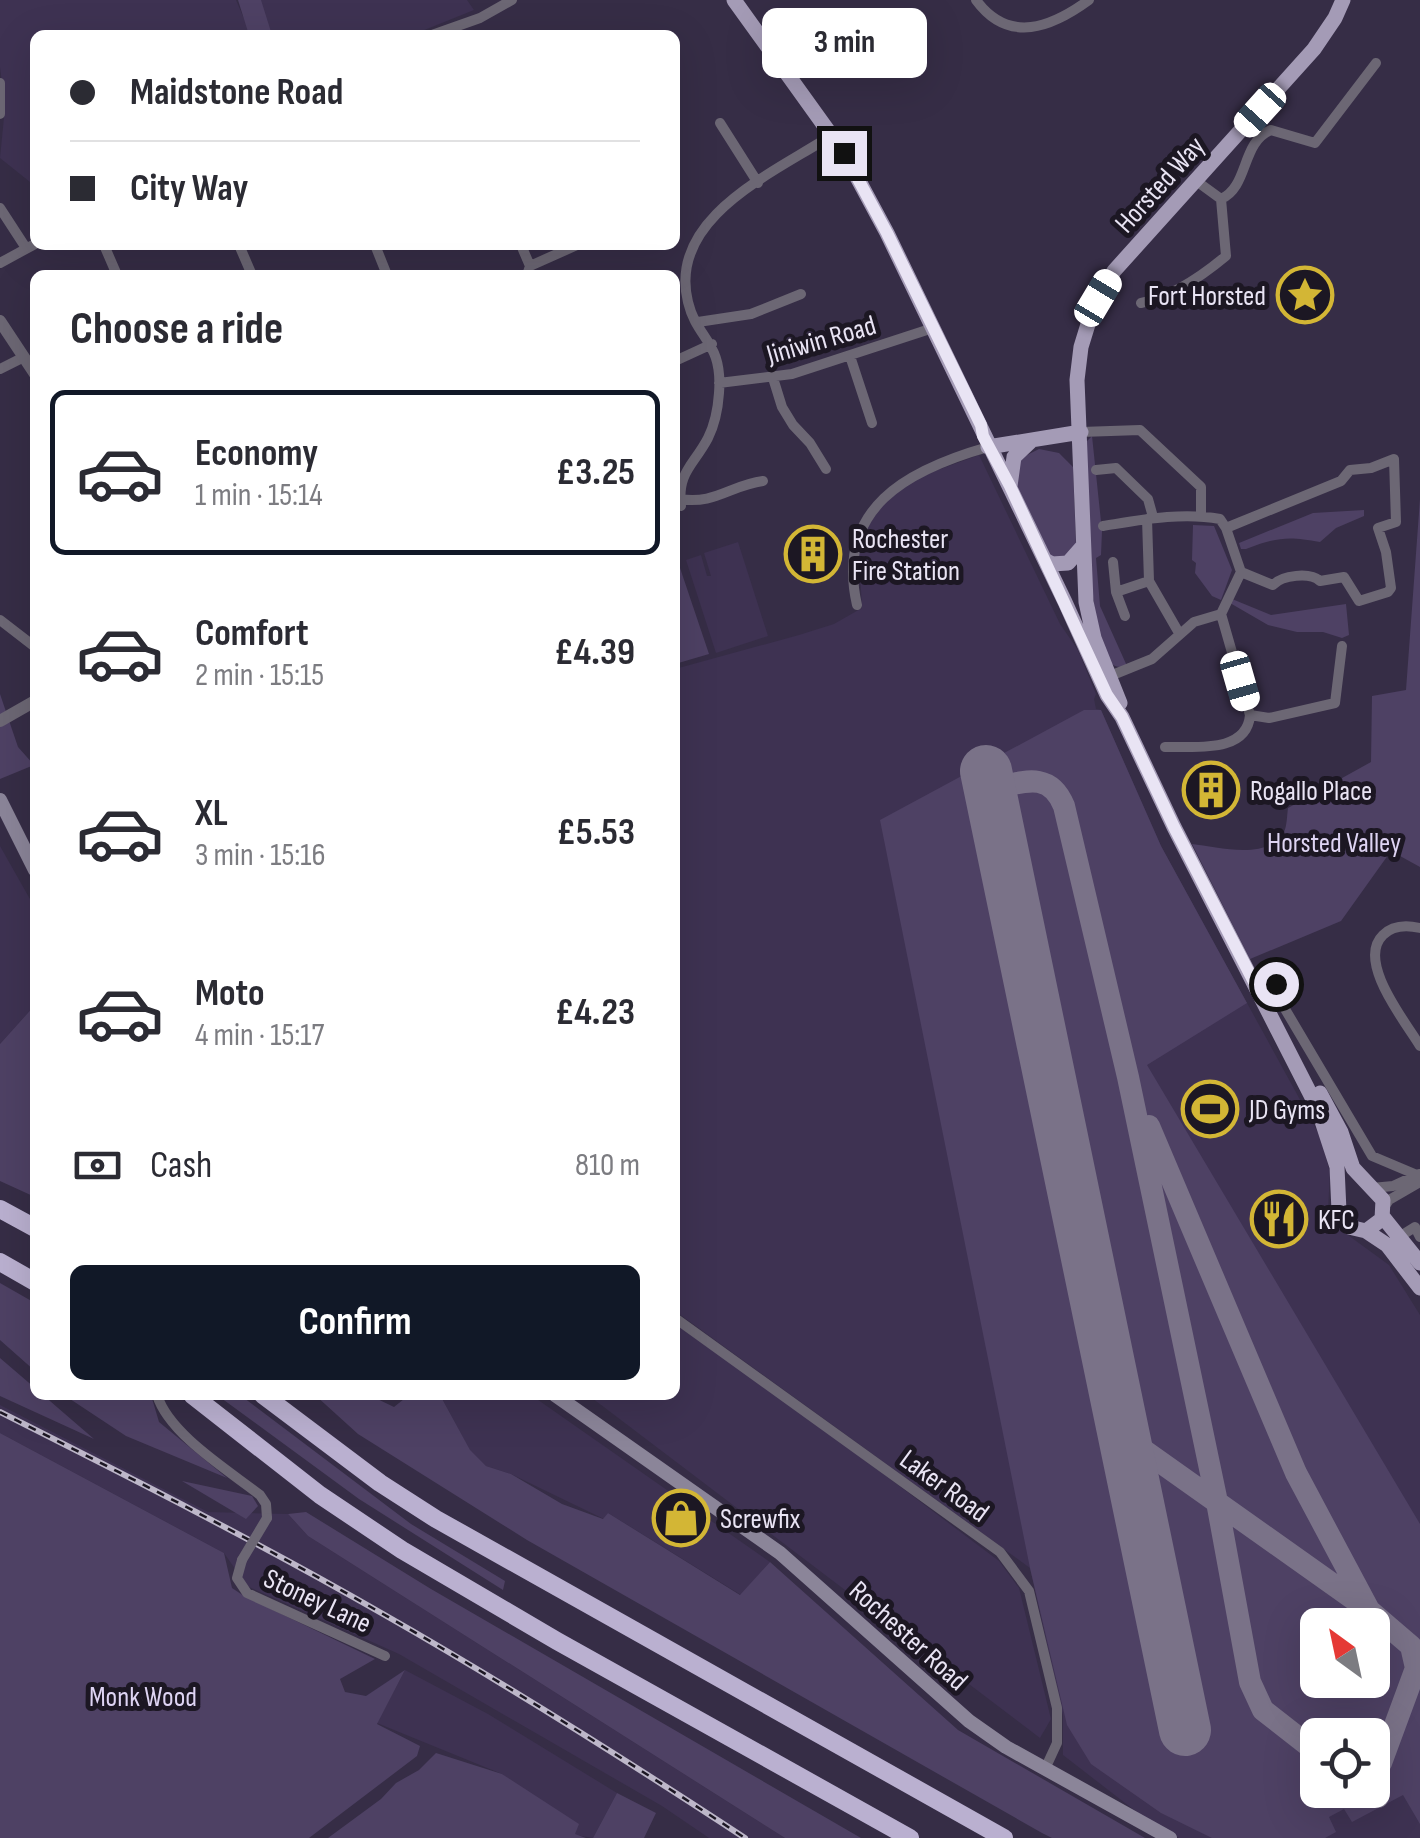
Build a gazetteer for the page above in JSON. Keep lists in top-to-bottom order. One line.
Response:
{"streets":{"main road":["Horsted Way","Rochester Road"],"street":["Jiniwin Road","Laker Road","Stoney Lane"]},"crossings":[["Laker Road","Rochester Road"]],"parks":["Horsted Valley","Monk Wood"],"places":{"place":["Fort Horsted"],"building":["Rochester Fire Station","Rogallo Place"],"sports":["JD Gyms"],"restaurant":["KFC"],"shop":["Screwfix"]},"north":"top left","page":{"bubble":"3 min","banner":["Maidstone Road","City Way"],"heading":"Choose a ride","list":[{"name":"Economy","note":"1 min · 15:14","value":"£3.25"},{"name":"Comfort","note":"2 min · 15:15","value":"£4.39"},{"name":"XL","note":"3 min · 15:16","value":"£5.53"},{"name":"Moto","note":"4 min · 15:17","value":"£4.23"}],"pay":["Cash","810 m"],"buttons":"Confirm"}}
